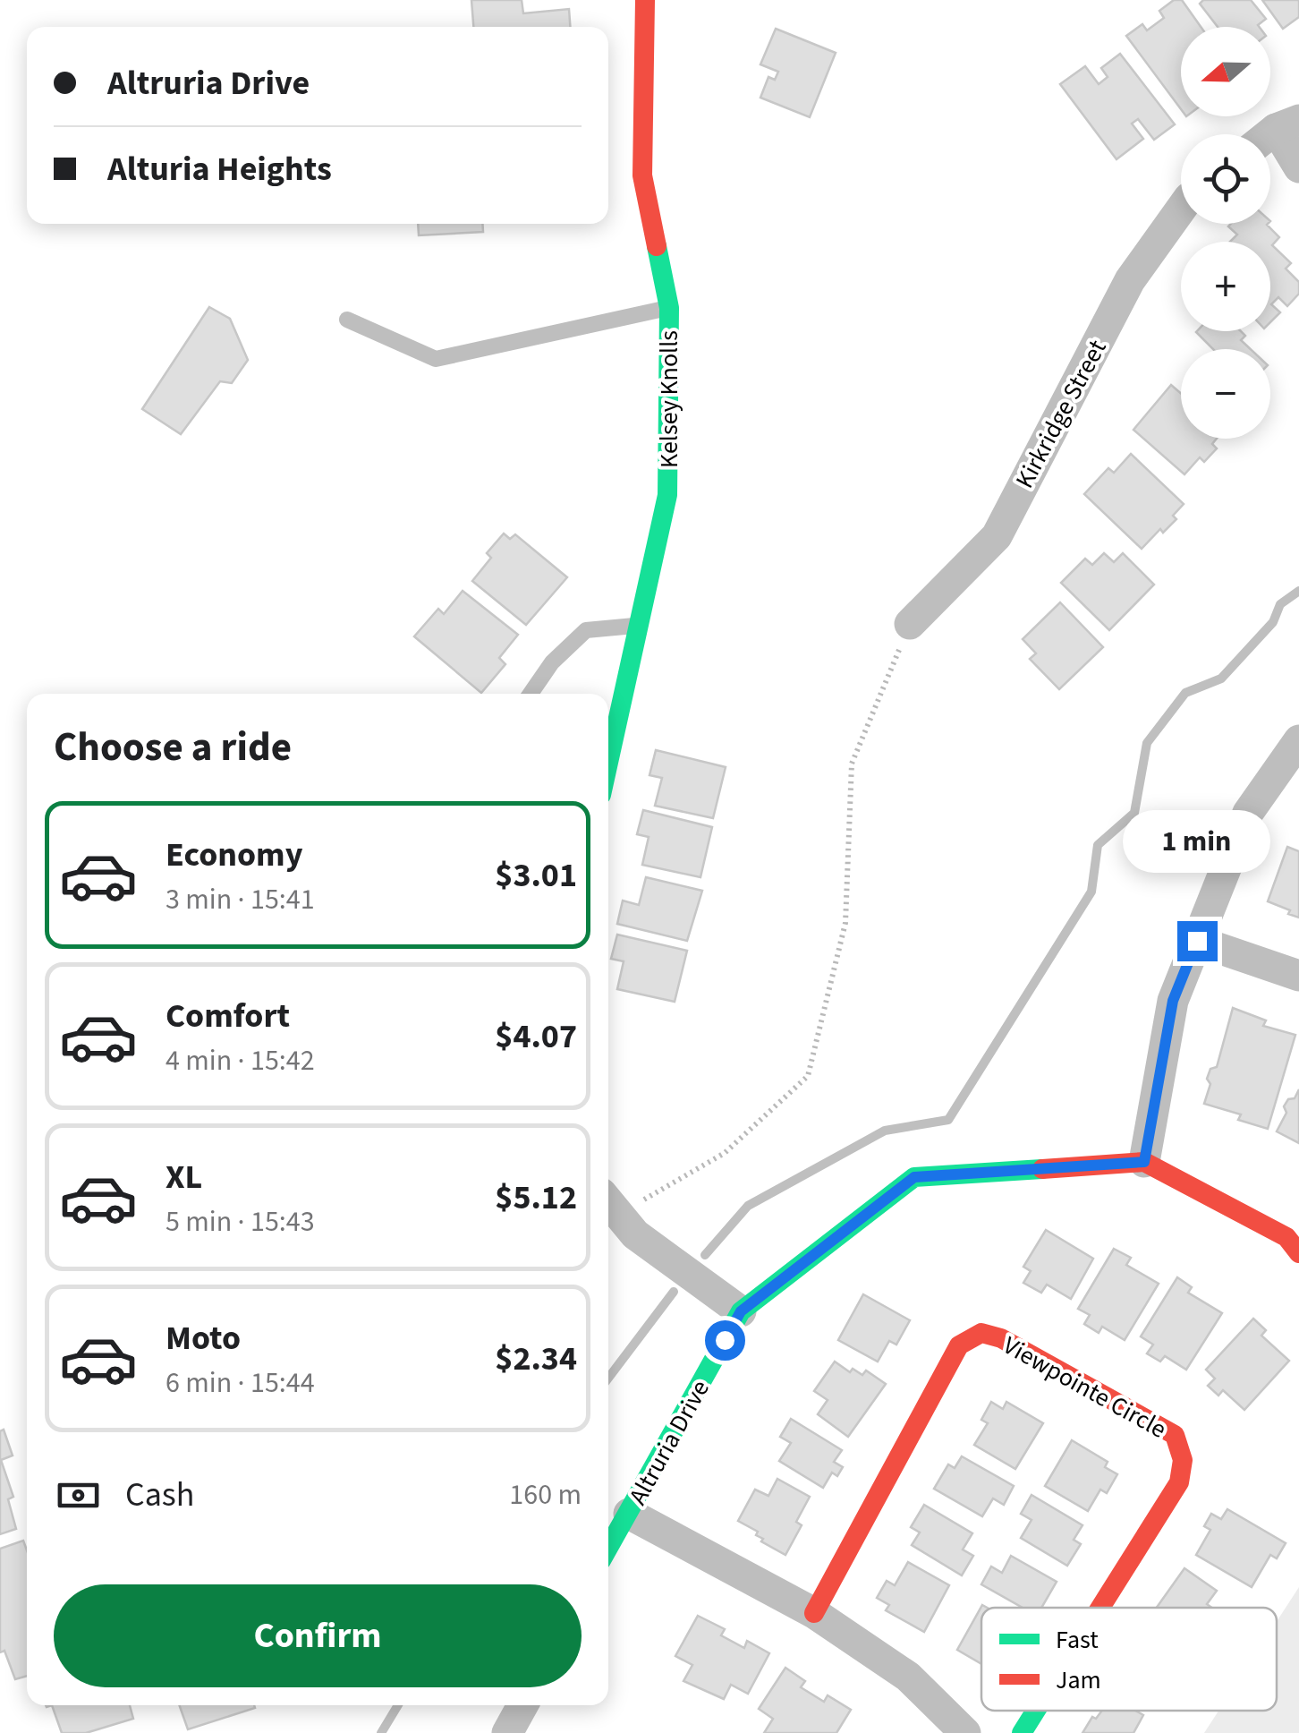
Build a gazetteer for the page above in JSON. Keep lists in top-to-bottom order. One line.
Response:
{"streets":{"street":["Kelsey Knolls","Kirkridge Street","Viewpointe Circle","Altruria Drive"]},"legend":["Fast","Jam"],"north":"left","page":{"map_buttons":["+","−"],"banner":["Altruria Drive","Alturia Heights"],"heading":"Choose a ride","list":[{"name":"Economy","note":"3 min · 15:41","value":"$3.01"},{"name":"Comfort","note":"4 min · 15:42","value":"$4.07"},{"name":"XL","note":"5 min · 15:43","value":"$5.12"},{"name":"Moto","note":"6 min · 15:44","value":"$2.34"}],"bubble":"1 min","pay":["Cash","160 m"],"buttons":"Confirm"}}
